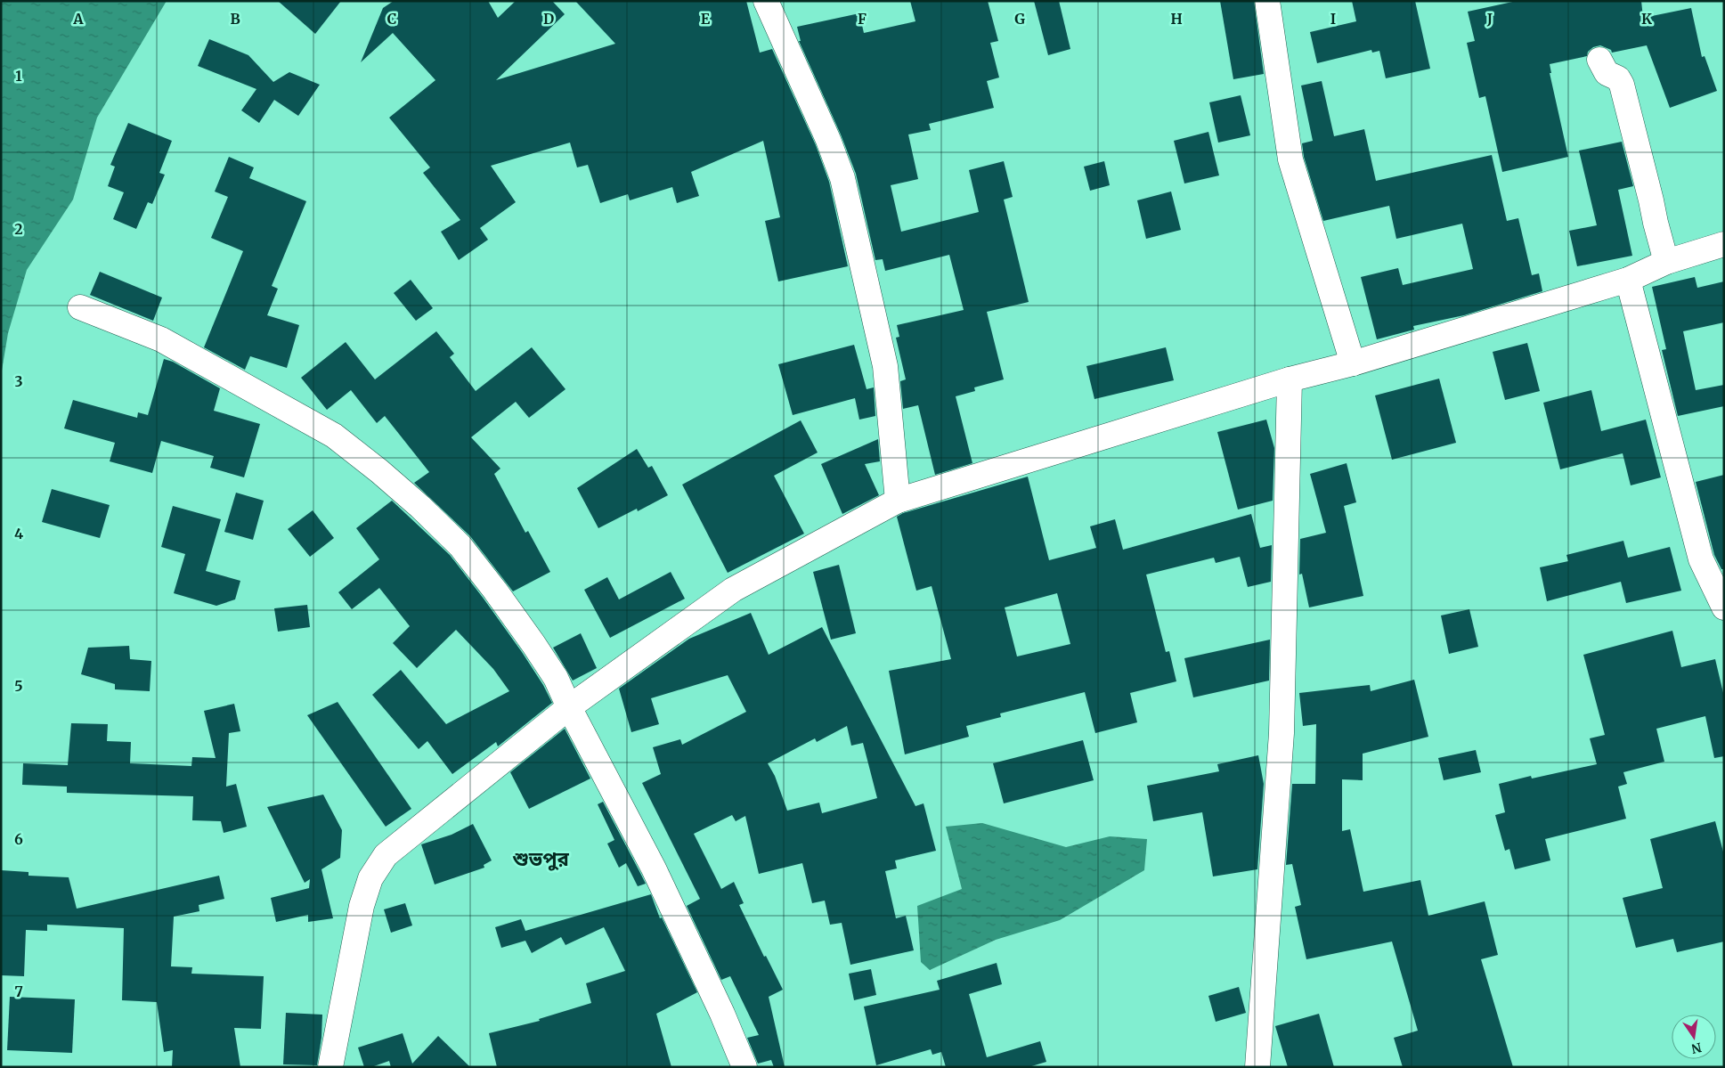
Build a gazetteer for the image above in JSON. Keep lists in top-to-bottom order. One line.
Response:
{"districts":["শুভপুর"],"north":"bottom","grid":{"columns":["A","B","C","D","E","F","G","H","I","J","K"],"rows":["1","2","3","4","5","6","7"]}}
